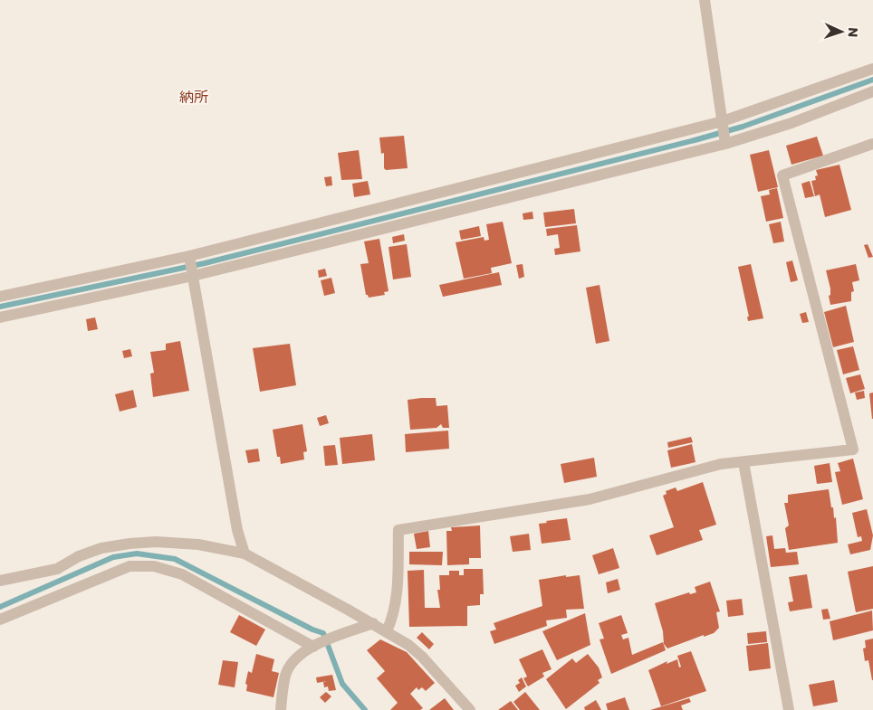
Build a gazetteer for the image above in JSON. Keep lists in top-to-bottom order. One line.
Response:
{"districts":["納所"],"north":"right"}
